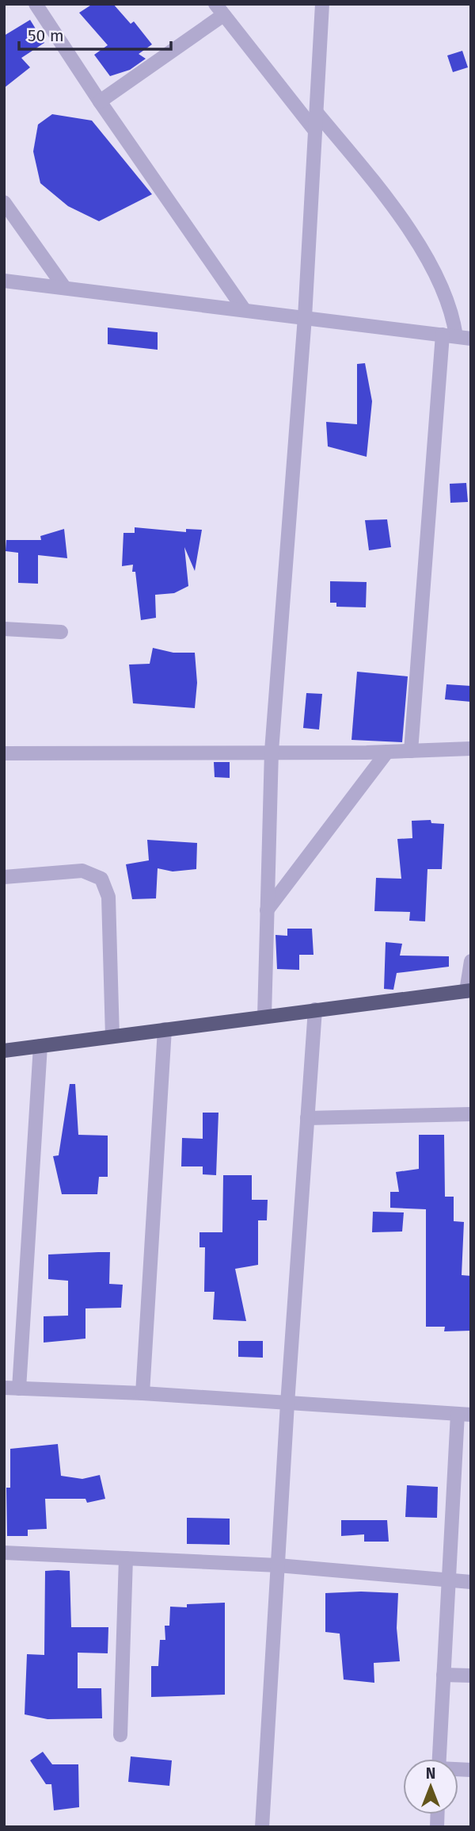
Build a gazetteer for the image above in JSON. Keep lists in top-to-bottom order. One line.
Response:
{"scale_bar":"50 m","north":"top"}
